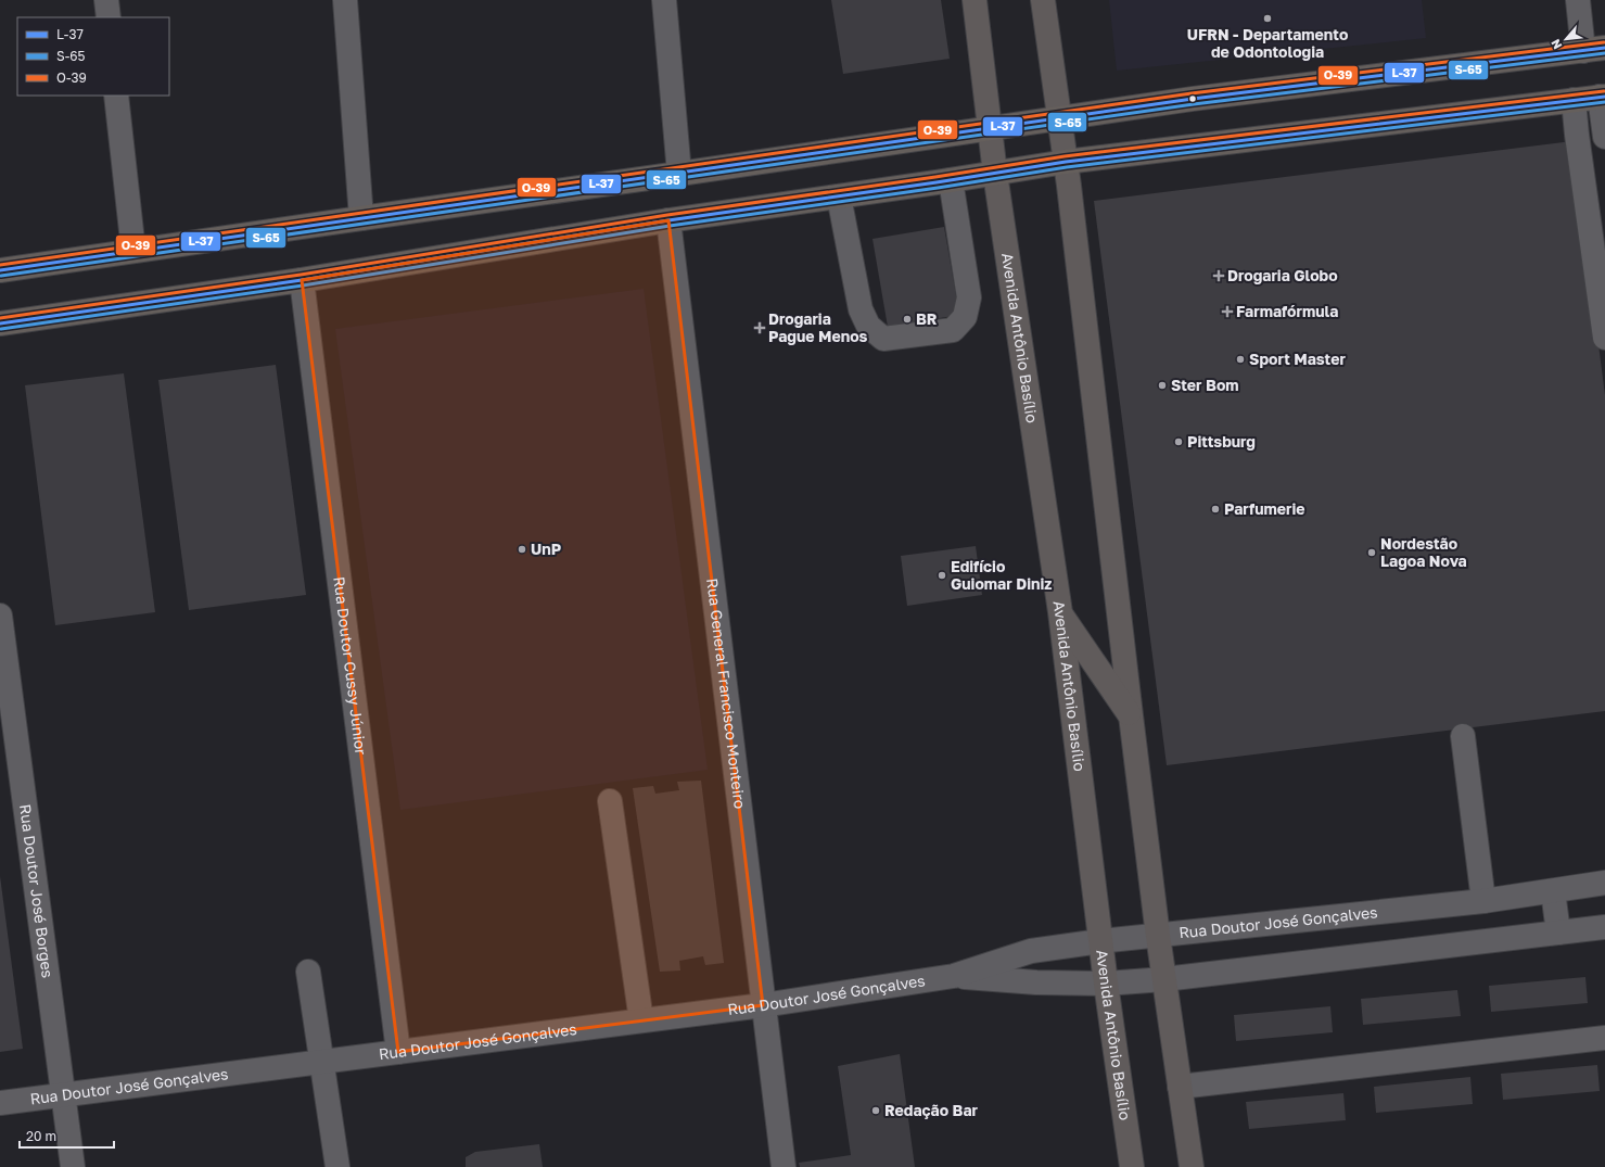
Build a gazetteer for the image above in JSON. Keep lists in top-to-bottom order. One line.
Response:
{"streets":{"main road":["Avenida Antônio Basílio"],"street":["Rua Doutor Cussy Júnior","Rua General Francisco Monteiro","Rua Doutor José Borges","Rua Doutor José Gonçalves"]},"crossings":[["Avenida Antônio Basílio","Rua Doutor José Gonçalves"],["Rua Doutor Cussy Júnior","Rua Doutor José Gonçalves"],["Rua General Francisco Monteiro","Rua Doutor José Gonçalves"],["Rua Doutor José Borges","Rua Doutor José Gonçalves"]],"places":{"other":["UFRN - Departamento de Odontologia","BR","Sport Master","Ster Bom","Pittsburg","Parfumerie","UnP","Nordestão Lagoa Nova","Edifício Guiomar Diniz","Redação Bar"],"health":["Drogaria Globo","Farmafórmula","Drogaria Pague Menos"]},"lines":["transit line O-39","transit line L-37","transit line S-65"],"legend":["L-37","S-65","O-39"],"scale_bar":"20 m","north":"bottom left"}
